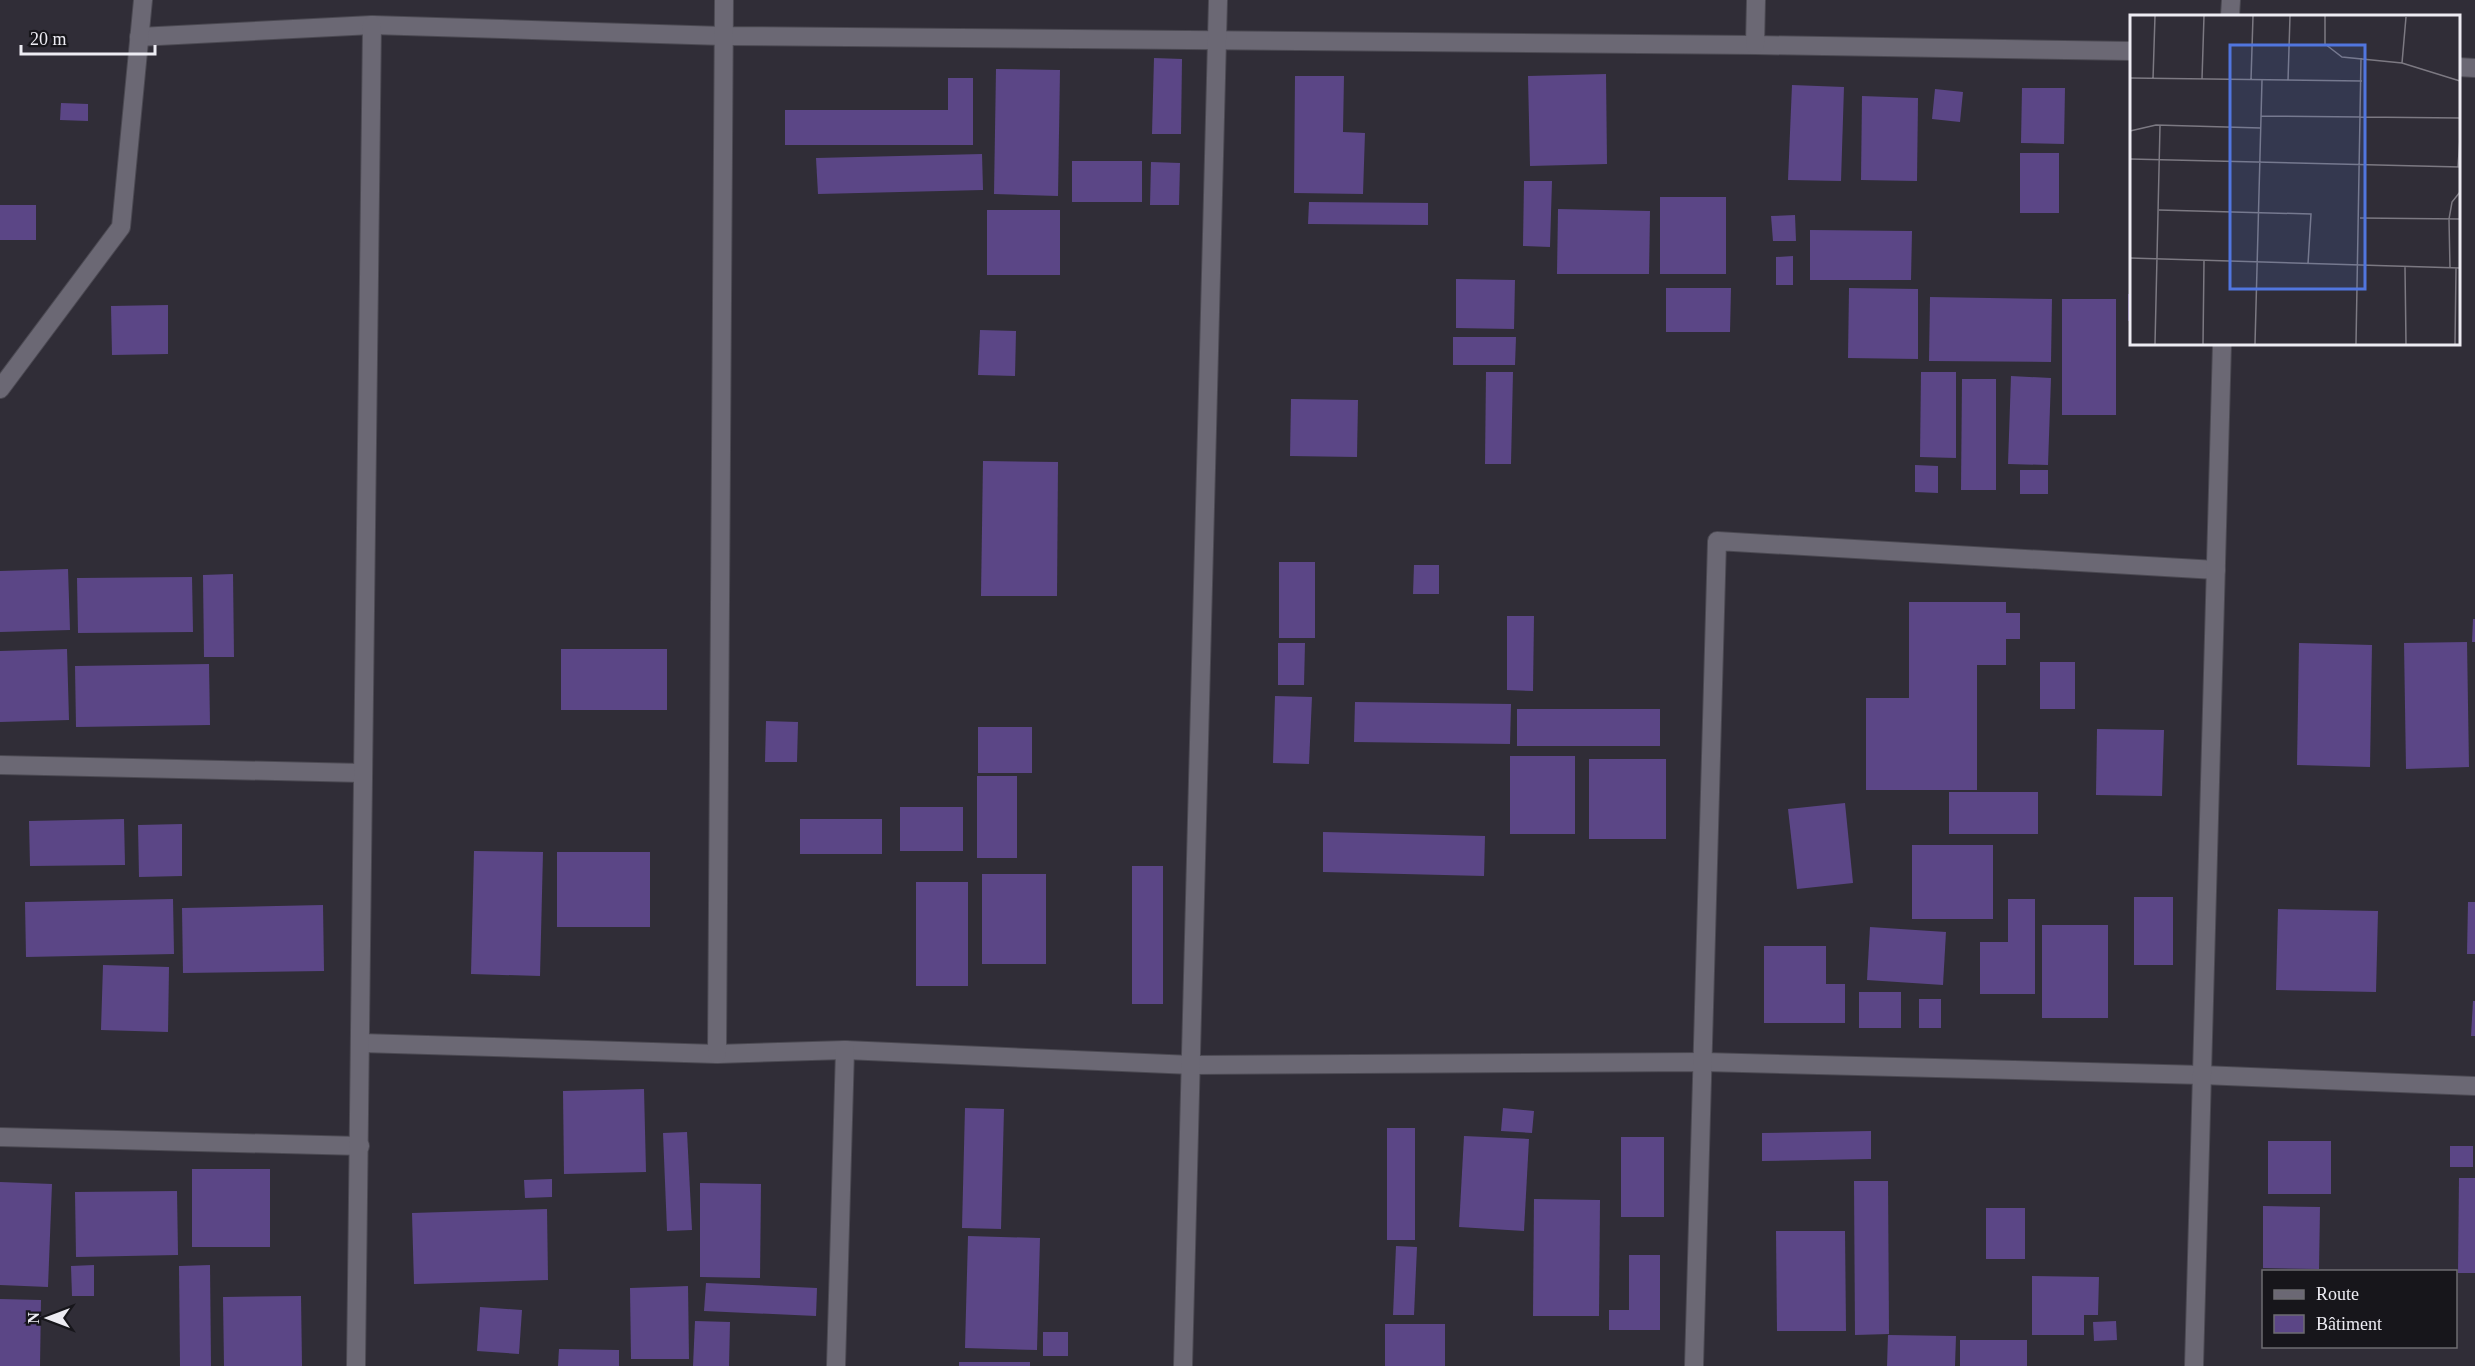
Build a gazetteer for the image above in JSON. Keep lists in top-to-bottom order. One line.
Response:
{"legend":["Route","Bâtiment"],"scale_bar":"20 m","north":"left"}
